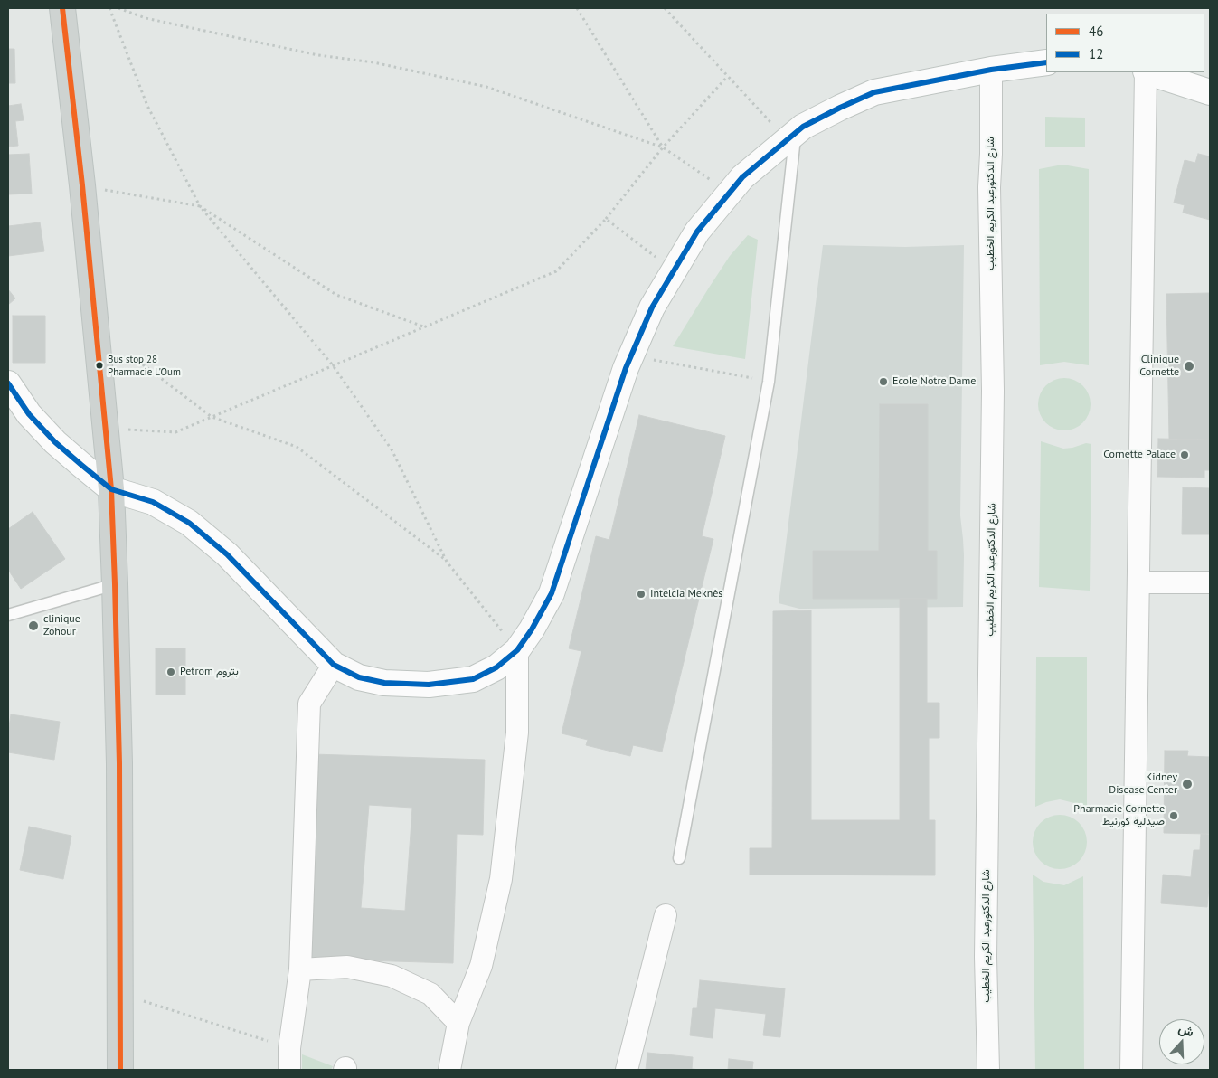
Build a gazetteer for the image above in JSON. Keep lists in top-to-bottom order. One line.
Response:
{"streets":{"street":["شارع الدكتورعبد الكريم الخطيب"]},"places":["Bus stop 28 Pharmacie L'Oum","Clinique Cornette","Ecole Notre Dame","Cornette Palace","Intelcia Meknès","clinique Zohour","Petrom بتروم","Kidney Disease Center","Pharmacie Cornette صيدلية كورنيط"],"lines":["transit line 46","transit line 12"],"legend":["46","12"],"north":"top"}
